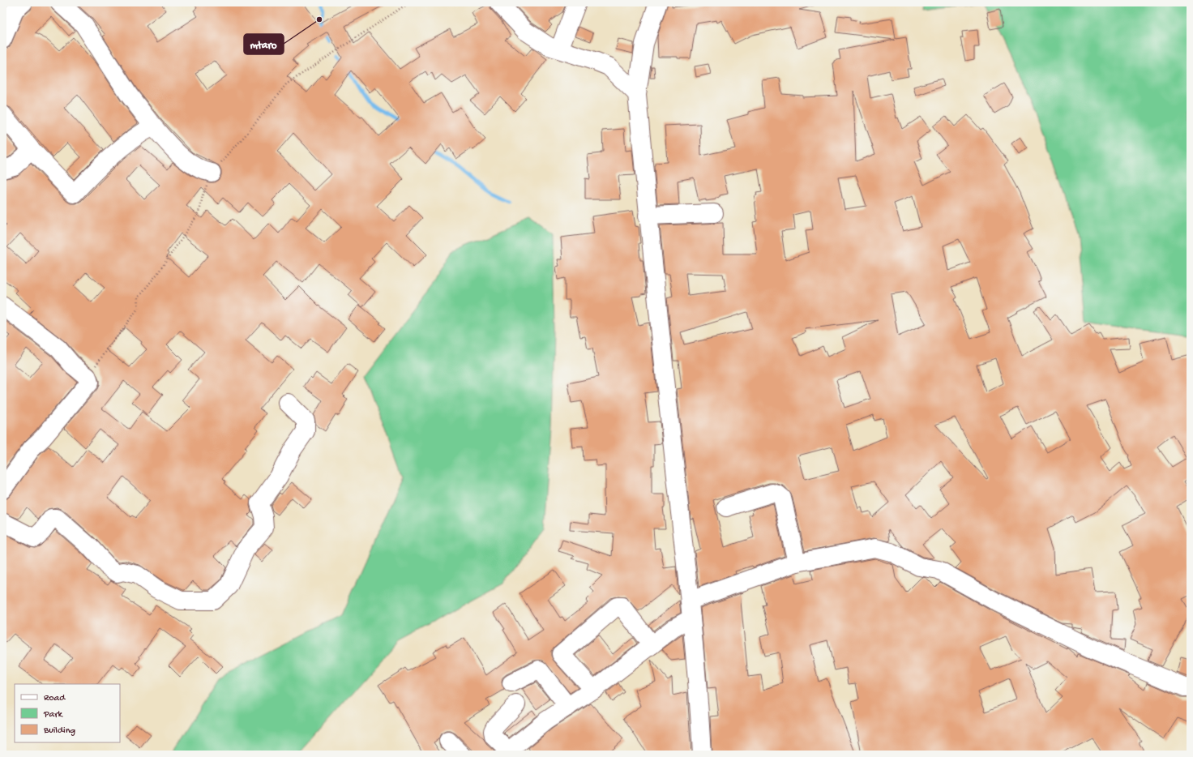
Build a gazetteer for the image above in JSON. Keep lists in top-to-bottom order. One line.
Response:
{"places":["mtaro"],"legend":["Road","Park","Building"]}
